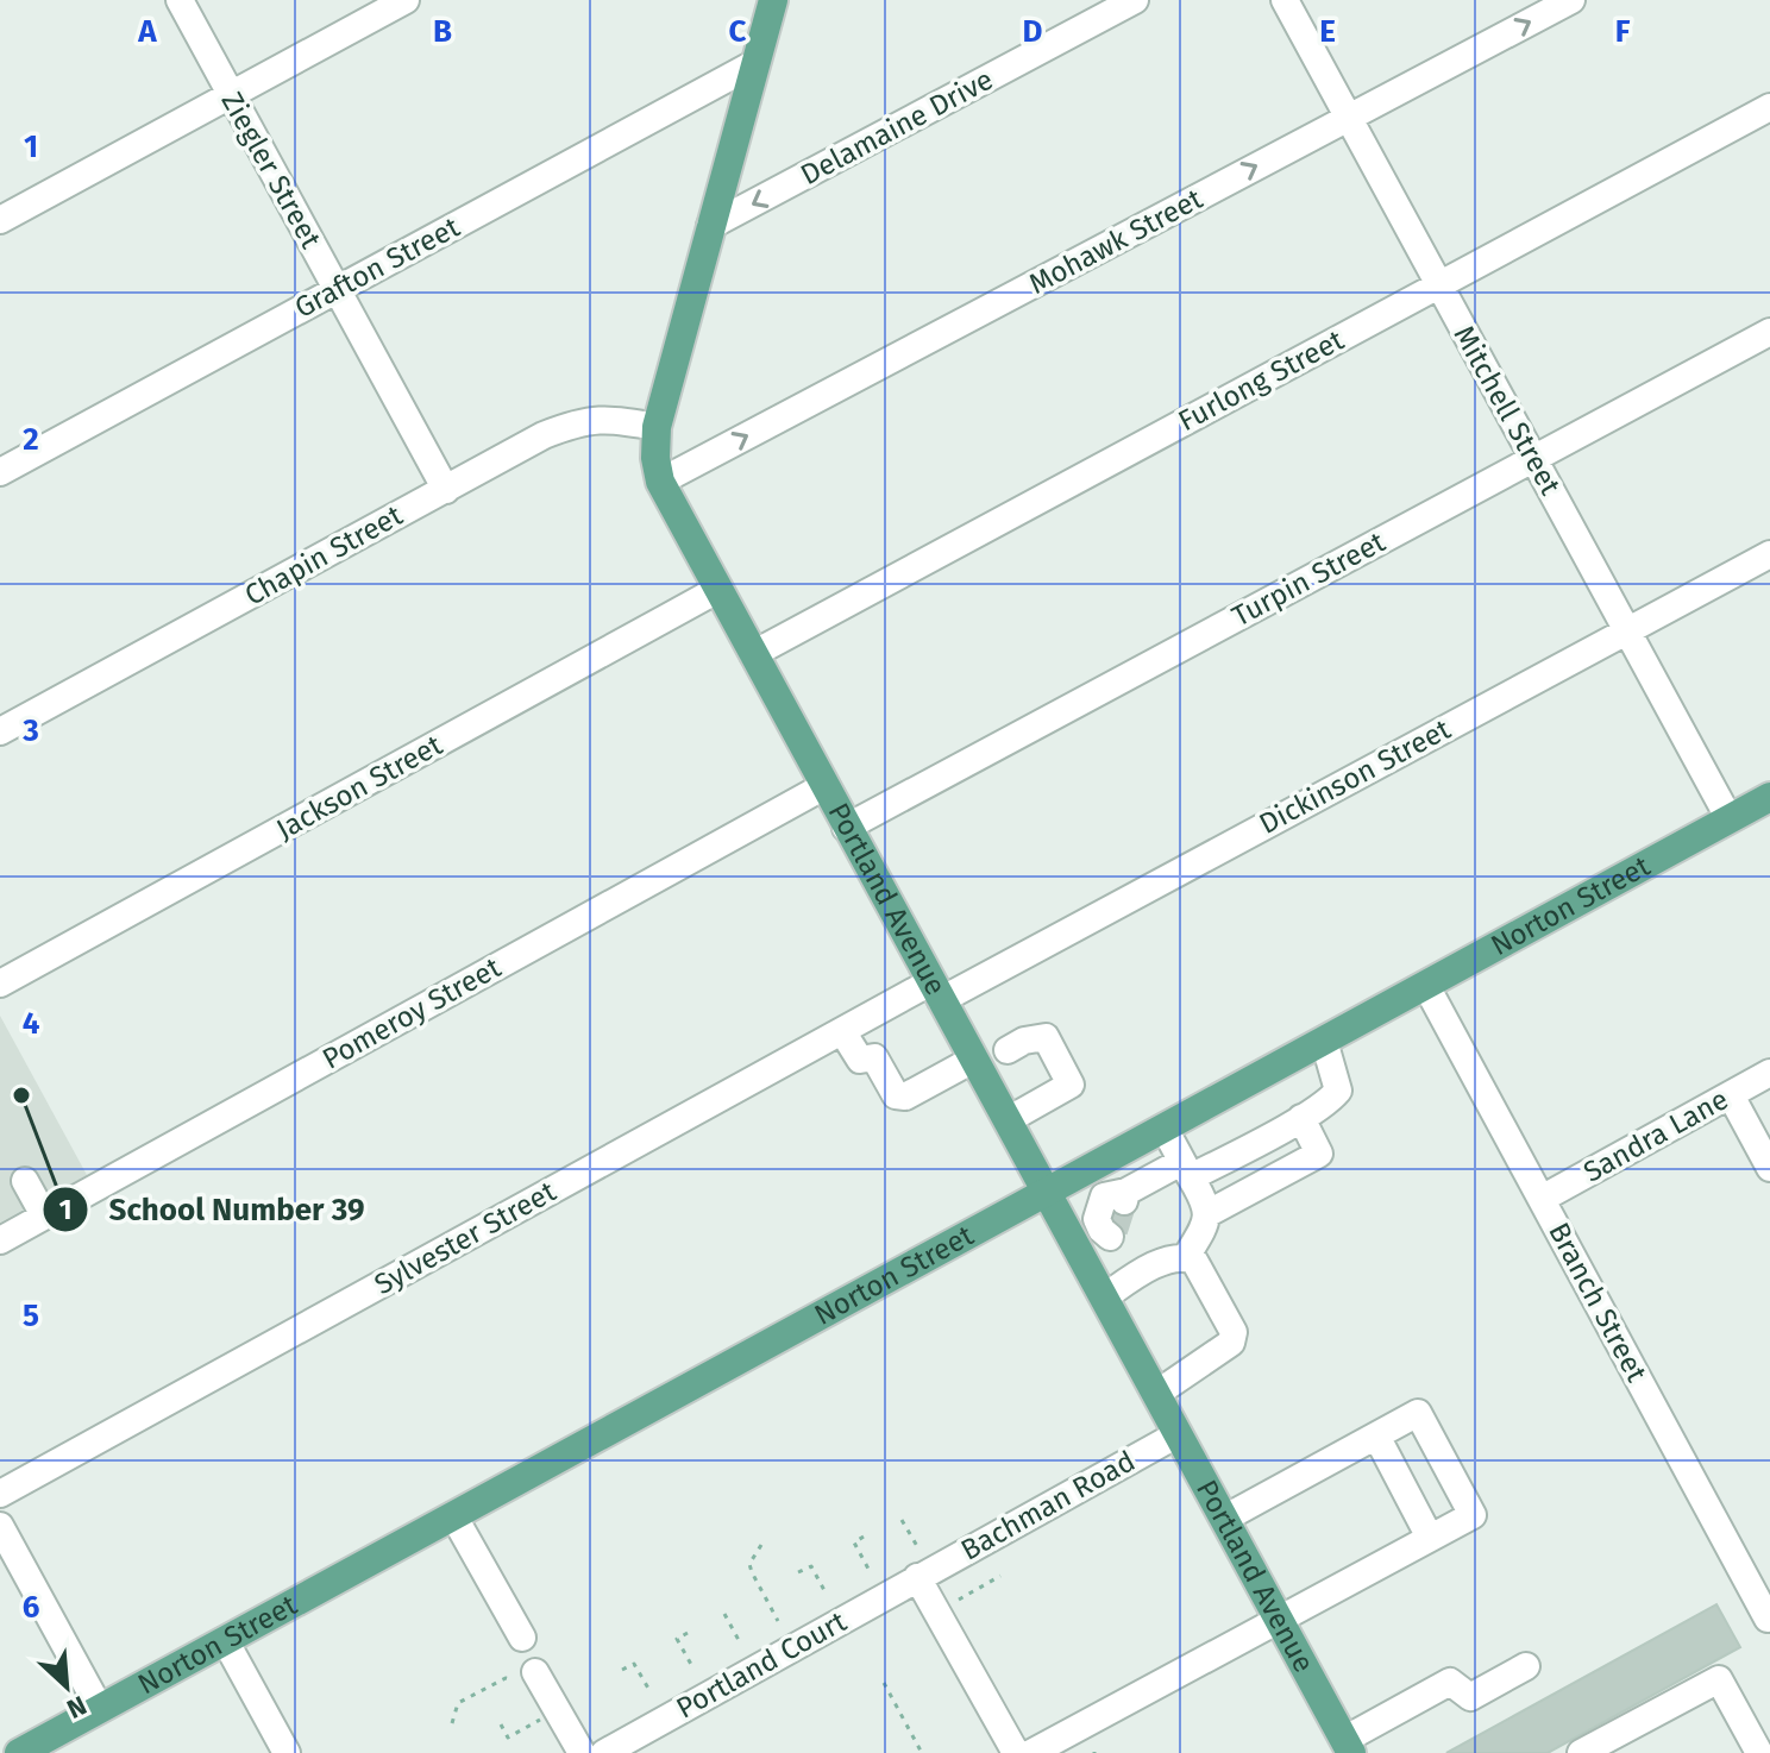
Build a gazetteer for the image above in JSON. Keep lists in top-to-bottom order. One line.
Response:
{"streets":{"main road":["Portland Avenue","Norton Street"],"street":["Delamaine Drive","Ziegler Street","Mohawk Street","Grafton Street","Furlong Street","Mitchell Street","Chapin Street","Turpin Street","Dickinson Street","Jackson Street","Pomeroy Street","Sandra Lane","Sylvester Street","Branch Street","Bachman Road","Portland Court"]},"crossings":[["Delamaine Drive","Portland Avenue"],["Ziegler Street","Grafton Street"],["Ziegler Street","Chapin Street"],["Mohawk Street","Mitchell Street"],["Mohawk Street","Portland Avenue"],["Grafton Street","Portland Avenue"],["Furlong Street","Mitchell Street"],["Furlong Street","Portland Avenue"],["Mitchell Street","Turpin Street"],["Mitchell Street","Dickinson Street"],["Mitchell Street","Norton Street"],["Chapin Street","Portland Avenue"],["Turpin Street","Portland Avenue"],["Dickinson Street","Portland Avenue"],["Dickinson Street","Sylvester Street"],["Jackson Street","Portland Avenue"],["Portland Avenue","Norton Street"],["Portland Avenue","Pomeroy Street"],["Portland Avenue","Sylvester Street"],["Portland Avenue","Bachman Road"],["Norton Street","Branch Street"],["Sandra Lane","Branch Street"],["Bachman Road","Portland Court"]],"one_way":["Delamaine Drive","Mohawk Street"],"places":["School Number 39"],"north":"bottom right","grid":{"columns":["A","B","C","D","E","F"],"rows":["1","2","3","4","5","6"]}}
